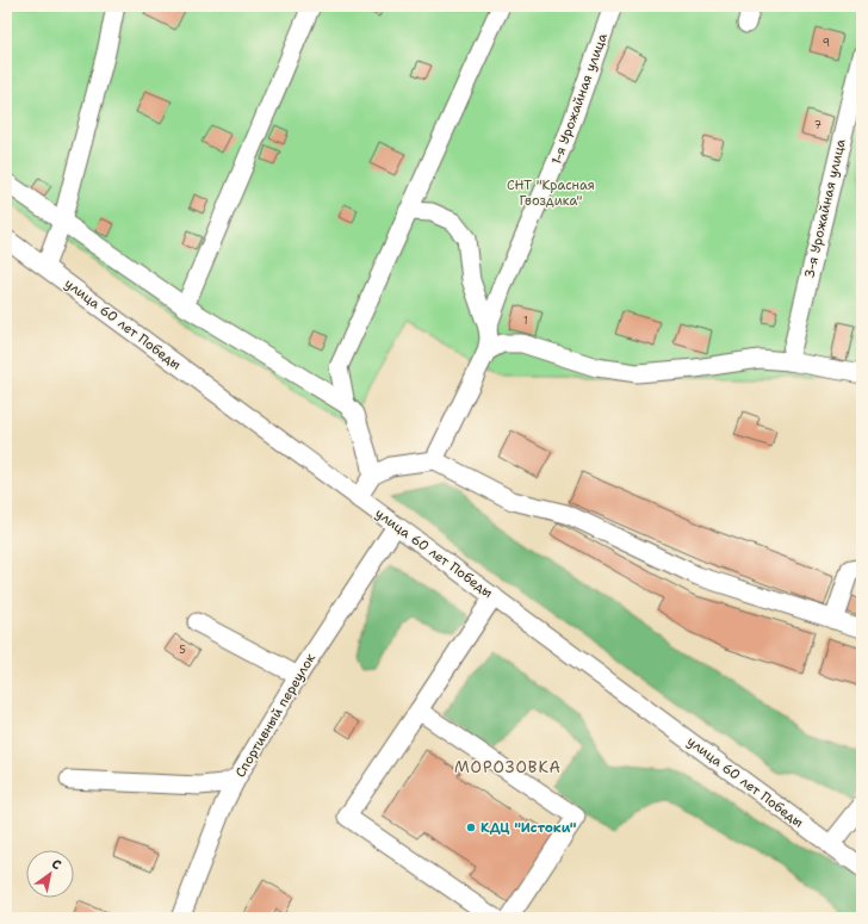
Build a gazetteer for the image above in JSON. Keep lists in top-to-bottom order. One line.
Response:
{"streets":{"street":["1-я Урожайная улица","3-я Урожайная улица","улица 60 лет Победы","Спортивный переулок"]},"crossings":[["улица 60 лет Победы","Спортивный переулок"]],"districts":["МОРОЗОВКА"],"parks":["СНТ \"Красная Гвоздика\""],"places":["КДЦ \"Истоки\""],"house_numbers":["9","7","1","5"],"north":"top right"}
